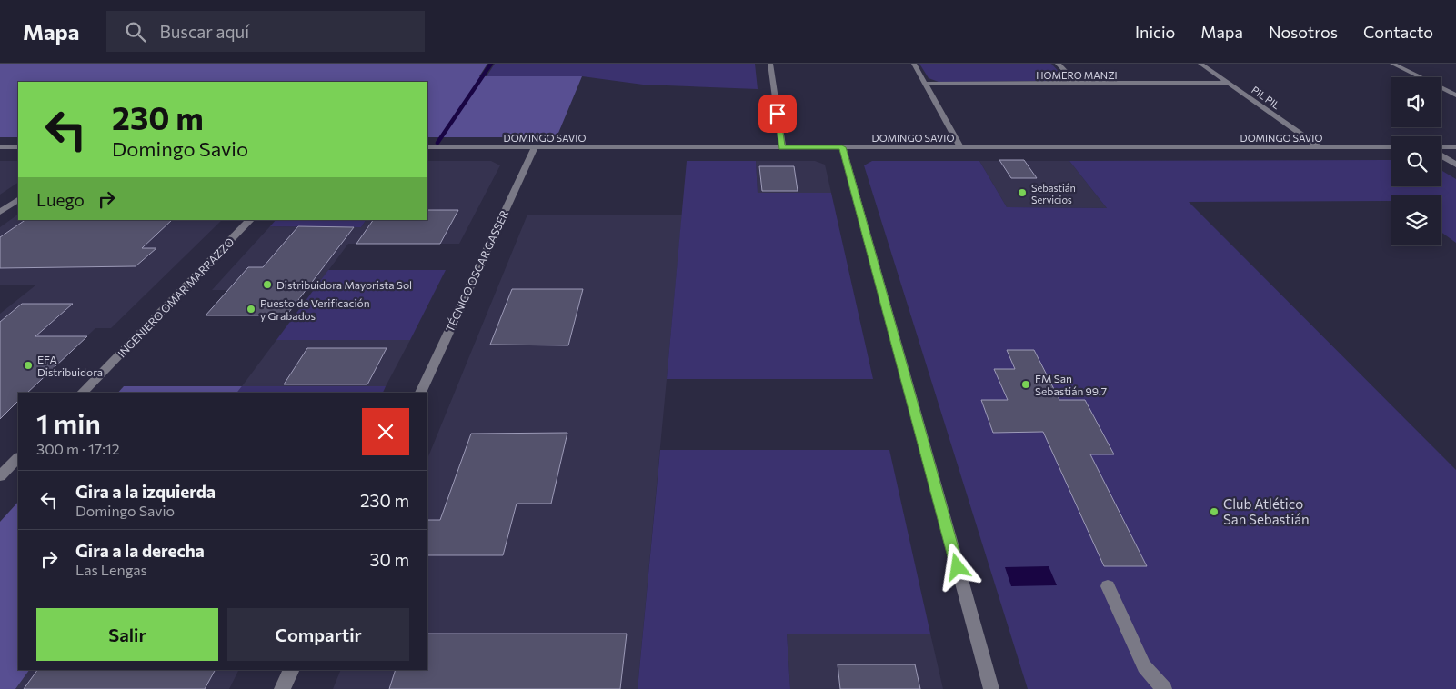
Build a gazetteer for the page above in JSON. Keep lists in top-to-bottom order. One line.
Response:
{"streets":{"street":["HOMERO MANZI","PIL PIL","DOMINGO SAVIO","TÉCNICO OSCAR GASSER","INGENIERO OMAR MARRAZZO"]},"crossings":[["HOMERO MANZI","PIL PIL"],["PIL PIL","DOMINGO SAVIO"],["DOMINGO SAVIO","TÉCNICO OSCAR GASSER"]],"places":["Sebastián Servicios","Distribuidora Mayorista Sol","Puesto de Verificación y Grabados","EFA Distribuidora","FM San Sebastián 99.7","Club Atlético San Sebastián"],"page":{"header":"Mapa","search":"Buscar aquí","nav":["Inicio","Mapa","Nosotros","Contacto"],"turn":["230 m","Domingo Savio"],"then":"Luego","heading":["1 min","300 m · 17:12"],"list":[{"name":"Gira a la izquierda","note":"Domingo Savio","value":"230 m"},{"name":"Gira a la derecha","note":"Las Lengas","value":"30 m"}],"buttons":["Salir","Compartir"]}}
